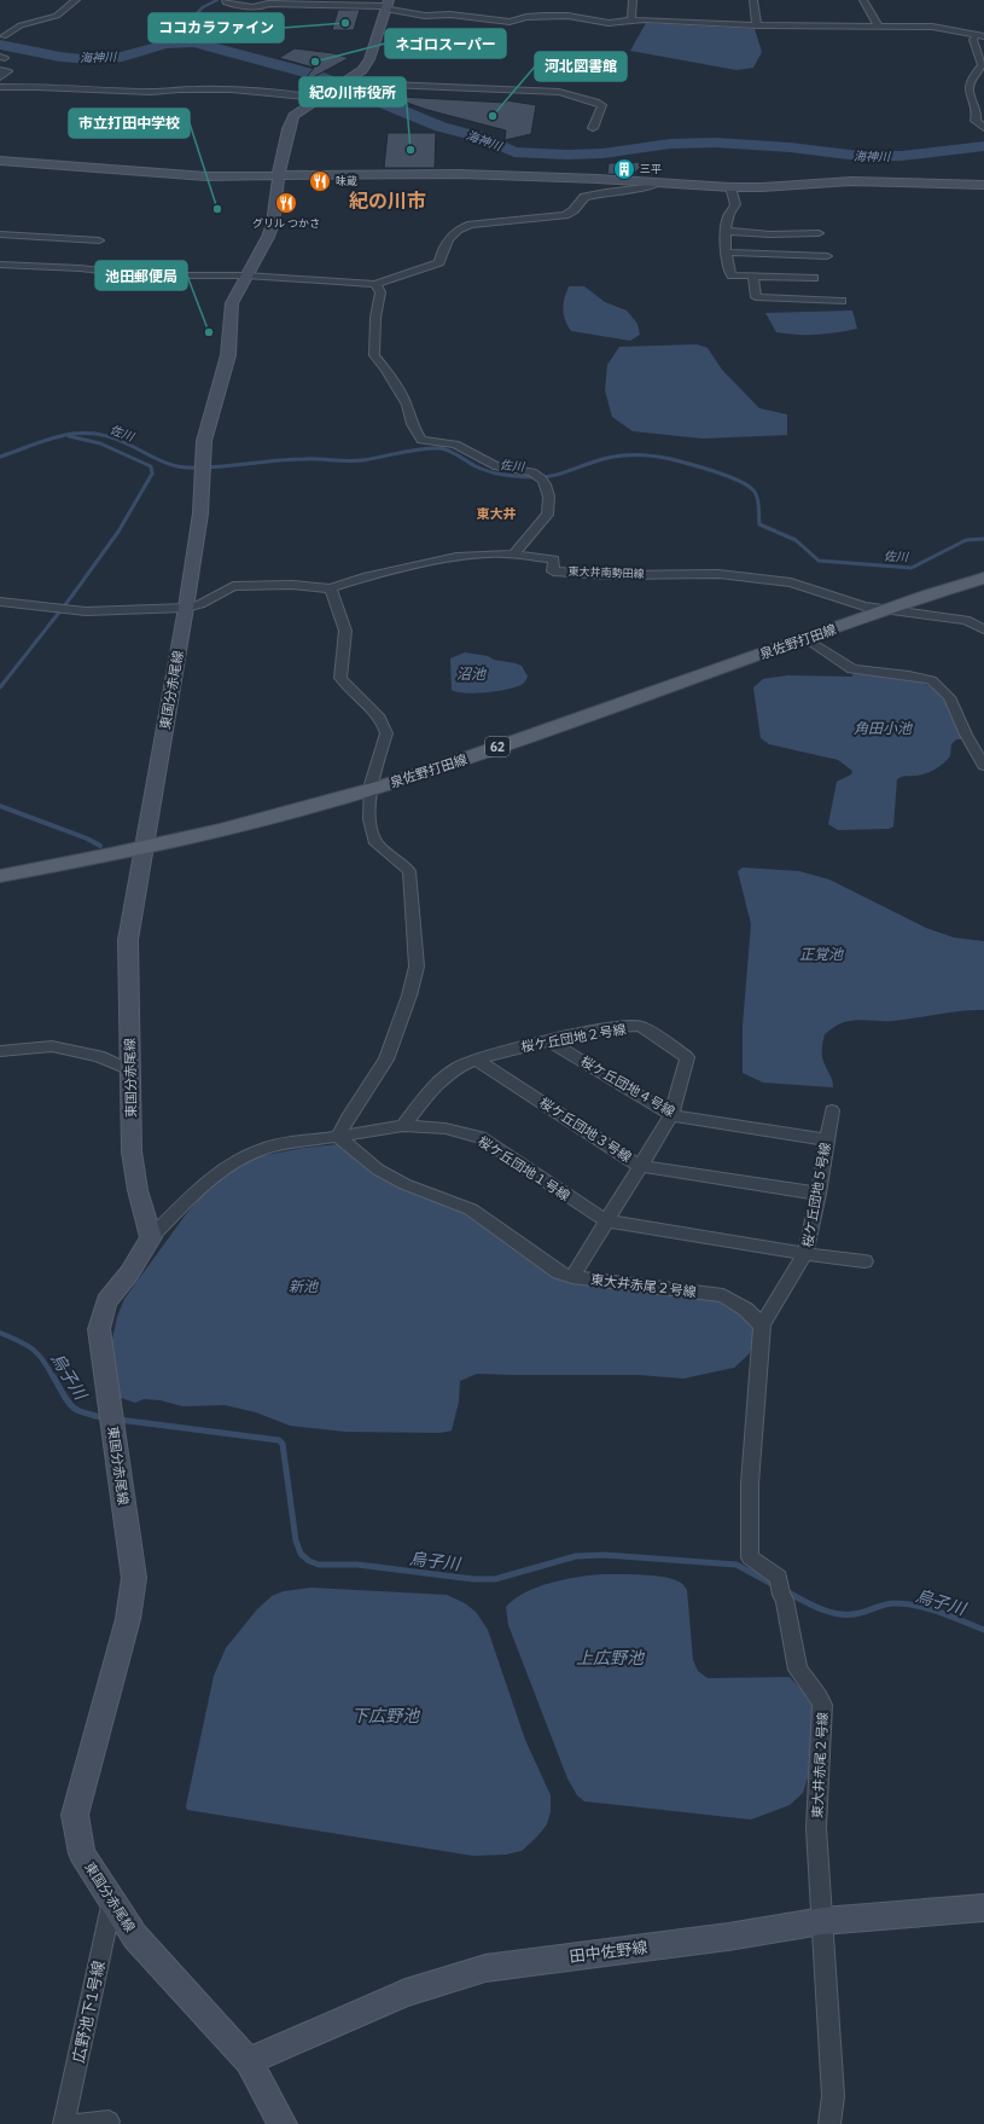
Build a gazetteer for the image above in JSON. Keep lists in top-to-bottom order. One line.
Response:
{"streets":{"main road":["泉佐野打田線","62"],"street":["東大井南勢田線","東国分赤尾線","桜ケ丘団地２号線","桜ケ丘団地４号線","桜ケ丘団地３号線","桜ケ丘団地１号線","桜ケ丘団地５号線","東大井赤尾２号線","田中佐野線","広野池下1号線"]},"crossings":[["東大井南勢田線","泉佐野打田線"],["東大井南勢田線","東国分赤尾線"],["泉佐野打田線","東国分赤尾線"],["東国分赤尾線","桜ケ丘団地１号線"],["東国分赤尾線","田中佐野線"],["東国分赤尾線","広野池下1号線"],["桜ケ丘団地２号線","桜ケ丘団地４号線"],["桜ケ丘団地２号線","桜ケ丘団地３号線"],["桜ケ丘団地２号線","桜ケ丘団地１号線"],["桜ケ丘団地２号線","東大井赤尾２号線"],["桜ケ丘団地４号線","桜ケ丘団地５号線"],["桜ケ丘団地３号線","桜ケ丘団地５号線"],["桜ケ丘団地１号線","桜ケ丘団地５号線"],["桜ケ丘団地１号線","東大井赤尾２号線"],["桜ケ丘団地５号線","東大井赤尾２号線"],["東大井赤尾２号線","田中佐野線"]],"districts":["紀の川市","東大井"],"water":["海神川","佐川","沼池","角田小池","正覚池","新池","烏子川","上広野池","下広野池"],"places":{"other":["ココカラファイン","ネゴロスーパー","河北図書館","紀の川市役所","市立打田中学校","池田郵便局"],"building":["三平"],"restaurant":["味蔵","グリル つかさ"]}}
